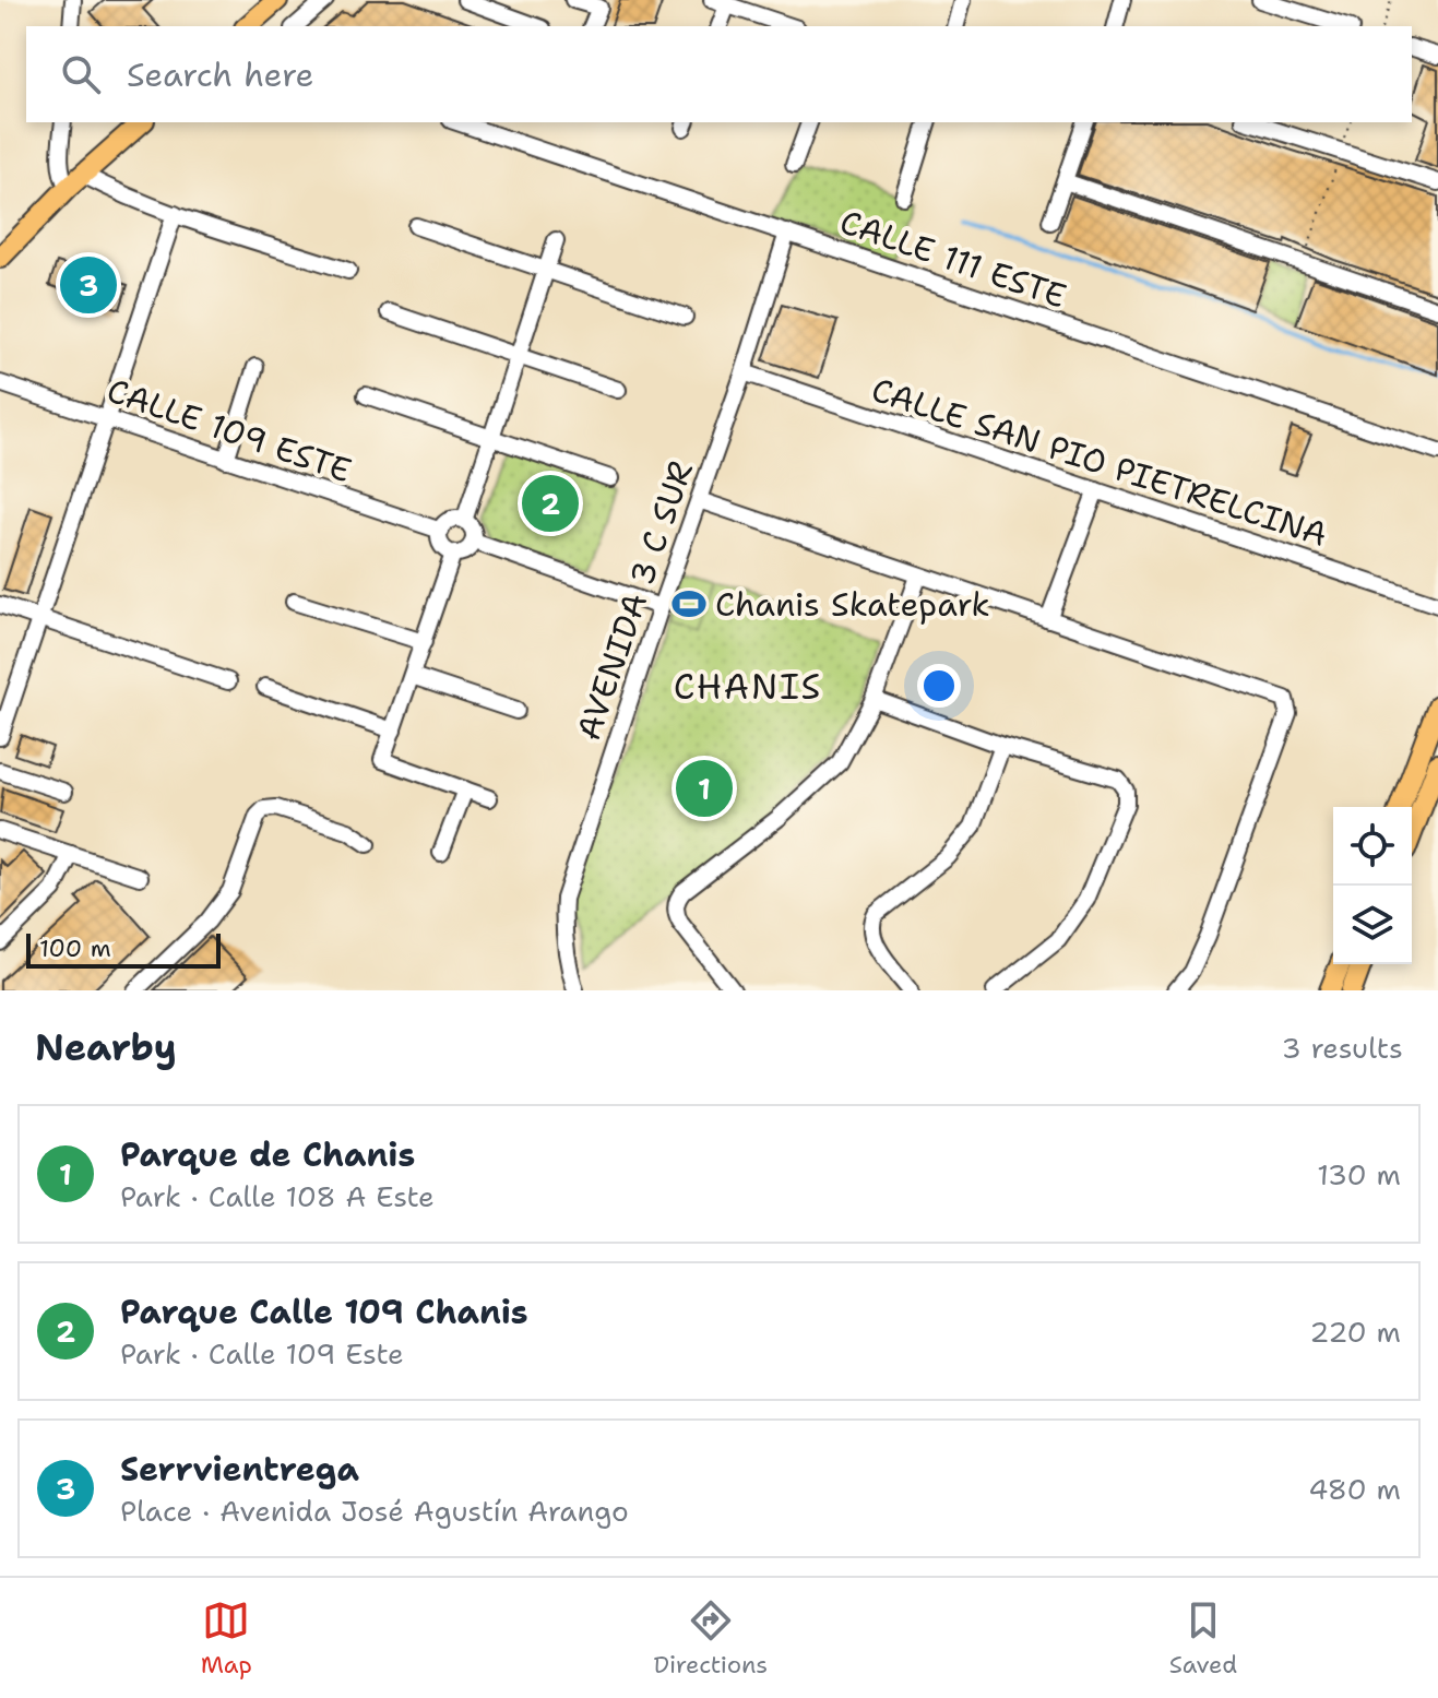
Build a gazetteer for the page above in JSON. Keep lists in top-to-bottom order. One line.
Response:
{"streets":{"street":["CALLE 111 ESTE","CALLE 109 ESTE","CALLE SAN PIO PIETRELCINA","AVENIDA 3 C SUR"]},"crossings":[["CALLE 111 ESTE","AVENIDA 3 C SUR"],["CALLE SAN PIO PIETRELCINA","AVENIDA 3 C SUR"]],"districts":["CHANIS"],"places":{"sports":["Chanis Skatepark"]},"scale_bar":"100 m","page":{"search":"Search here","pins":["3","2","1"],"scale":"100 m","heading":["Nearby","3 results"],"list":[{"mark":"1","name":"Parque de Chanis","note":"Park · Calle 108 A Este","value":"130 m"},{"mark":"2","name":"Parque Calle 109 Chanis","note":"Park · Calle 109 Este","value":"220 m"},{"mark":"3","name":"Serrvientrega","note":"Place · Avenida José Agustín Arango","value":"480 m"}],"nav":["Map","Directions","Saved"]}}
